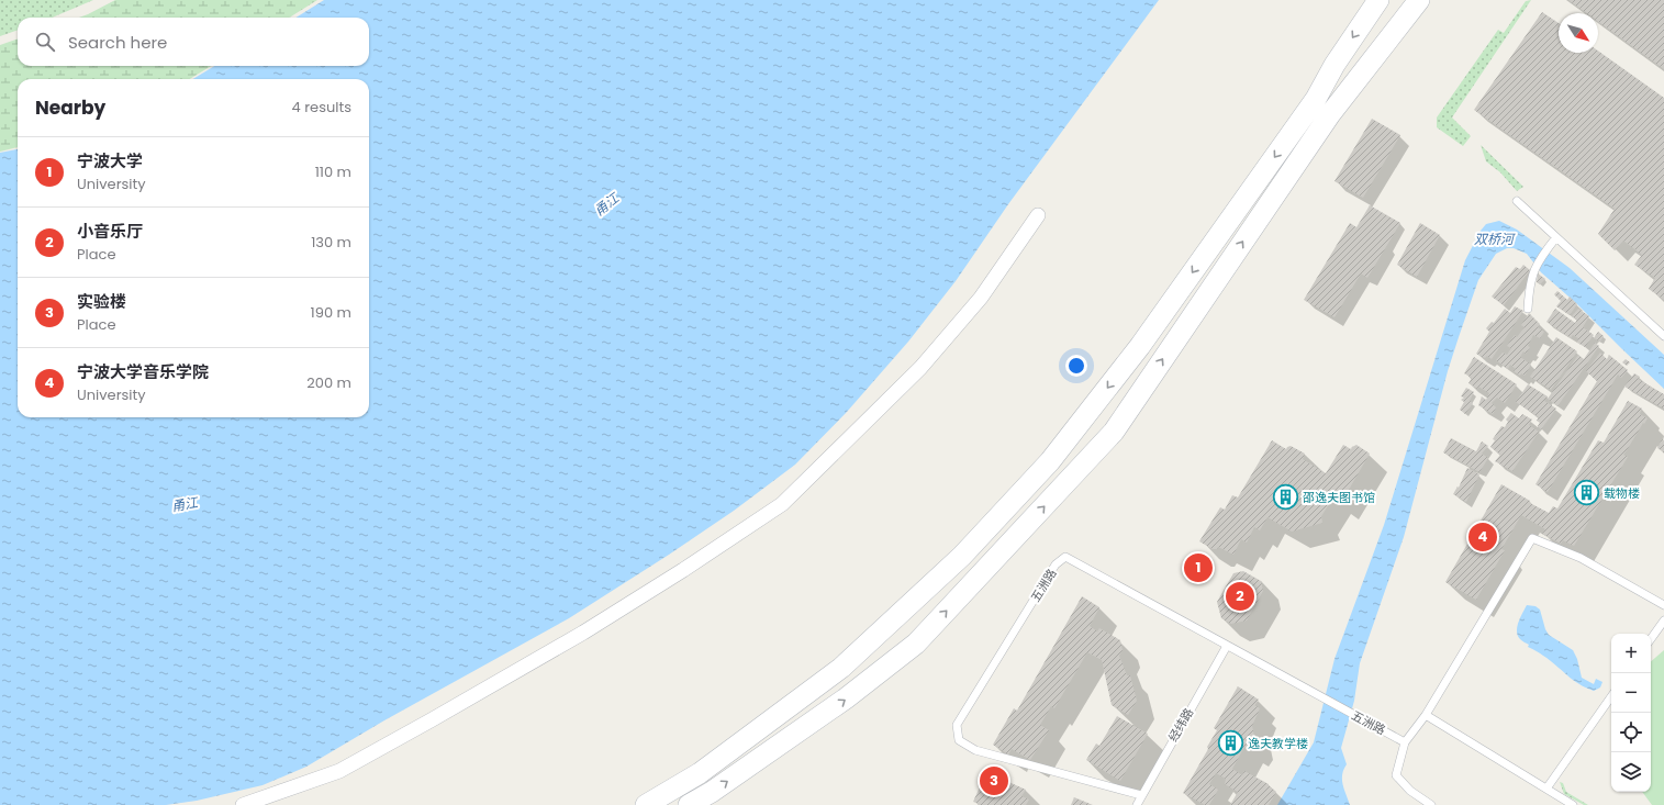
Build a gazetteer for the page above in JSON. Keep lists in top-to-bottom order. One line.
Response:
{"streets":{"lane":["五洲路","经纬路"]},"crossings":[["五洲路","经纬路"]],"water":["甬江","双桥河"],"places":{"building":["载物楼","邵逸夫图书馆","逸夫教学楼"]},"north":"bottom right","page":{"search":"Search here","heading":["Nearby","4 results"],"list":[{"mark":"1","name":"宁波大学","note":"University","value":"110 m"},{"mark":"2","name":"小音乐厅","note":"Place","value":"130 m"},{"mark":"3","name":"实验楼","note":"Place","value":"190 m"},{"mark":"4","name":"宁波大学音乐学院","note":"University","value":"200 m"}],"pins":["4","1","2","3"],"map_buttons":["+","−"]}}
